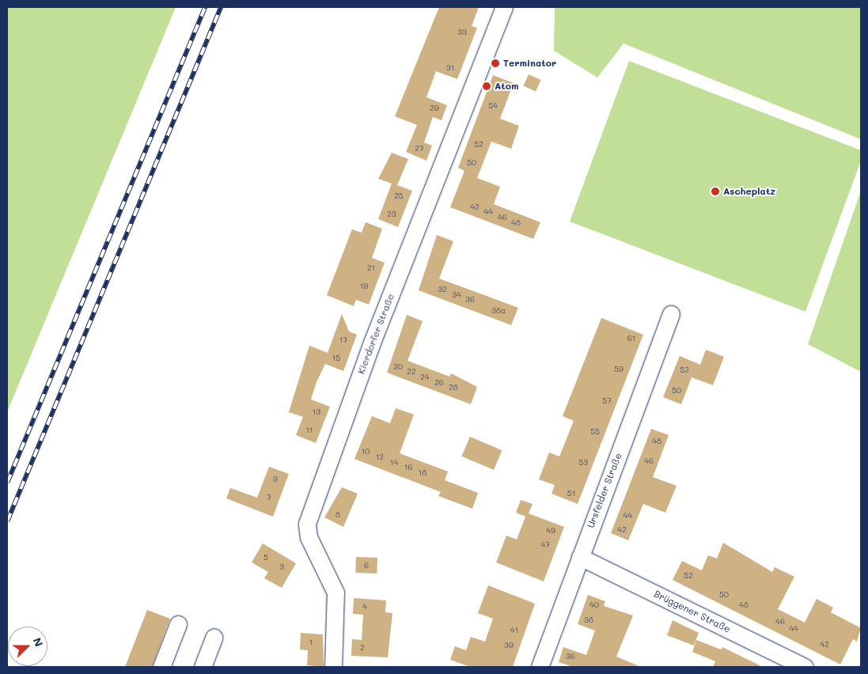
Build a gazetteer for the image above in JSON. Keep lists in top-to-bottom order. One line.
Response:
{"streets":{"street":["Kierdorfer Straße","Ursfelder Straße","Brüggener Straße"]},"crossings":[["Ursfelder Straße","Brüggener Straße"]],"places":["Terminator","Atom","Ascheplatz"],"house_numbers":["33","31","54","29","52","27","50","25","42","44","23","46","48","21","19","32","34","36","38a","61","17","15","20","59","52","22","24","26","28","50","57","13","11","55","48","10","12","46","14","53","16","18","9","51","7","8","44","42","49","47","5","6","3","52","50","40","48","4","38","46","44","41","1","42","39","2","36"],"north":"right"}
